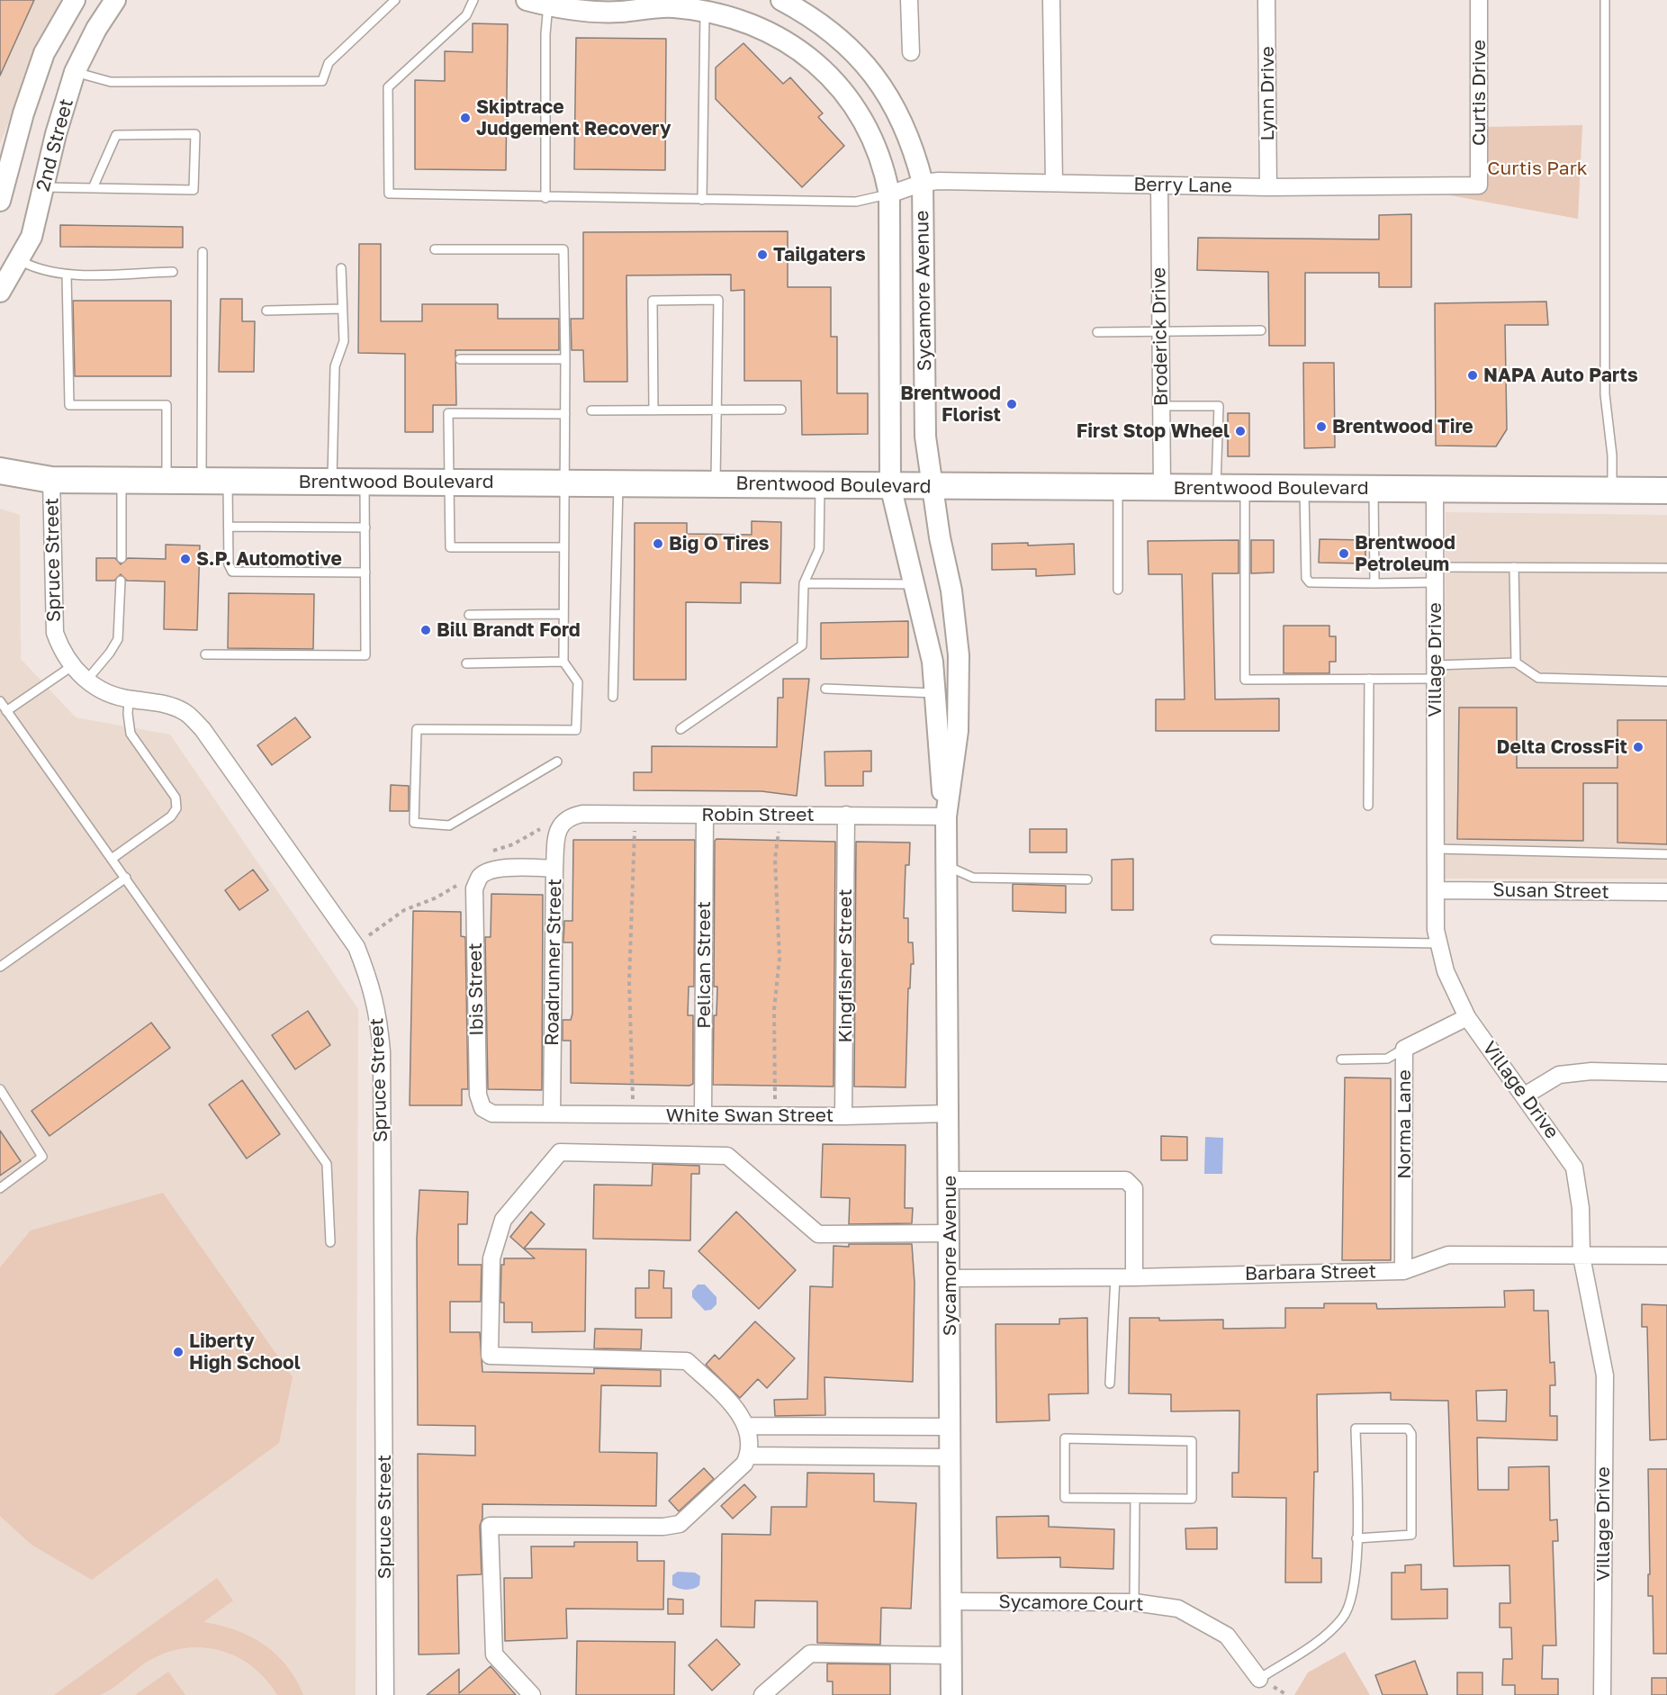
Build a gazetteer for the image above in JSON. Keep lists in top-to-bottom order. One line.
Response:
{"streets":{"main road":["Brentwood Boulevard"],"street":["Curtis Drive","Lynn Drive","2nd Street","Berry Lane","Sycamore Avenue","Broderick Drive","Spruce Street","Village Drive","Robin Street","Susan Street","Roadrunner Street","Pelican Street","Kingfisher Street","Ibis Street","White Swan Street","Norma Lane","Barbara Street","Sycamore Court"]},"crossings":[["Curtis Drive","Berry Lane"],["Lynn Drive","Berry Lane"],["Berry Lane","Sycamore Avenue"],["Berry Lane","Broderick Drive"],["Sycamore Avenue","Brentwood Boulevard"],["Sycamore Avenue","Robin Street"],["Sycamore Avenue","White Swan Street"],["Sycamore Avenue","Barbara Street"],["Sycamore Avenue","Sycamore Court"],["Broderick Drive","Brentwood Boulevard"],["Brentwood Boulevard","Spruce Street"],["Brentwood Boulevard","Village Drive"],["Village Drive","Susan Street"],["Village Drive","Norma Lane"],["Village Drive","Barbara Street"],["Robin Street","Roadrunner Street"],["Robin Street","Pelican Street"],["Robin Street","Kingfisher Street"],["Roadrunner Street","Ibis Street"],["Roadrunner Street","White Swan Street"],["Pelican Street","White Swan Street"],["Kingfisher Street","White Swan Street"],["Ibis Street","White Swan Street"],["Norma Lane","Barbara Street"]],"parks":["Curtis Park"],"places":["Skiptrace Judgement Recovery","Tailgaters","NAPA Auto Parts","Brentwood Florist","Brentwood Tire","First Stop Wheel","Big O Tires","Brentwood Petroleum","S.P. Automotive","Bill Brandt Ford","Delta CrossFit","Liberty High School"]}
